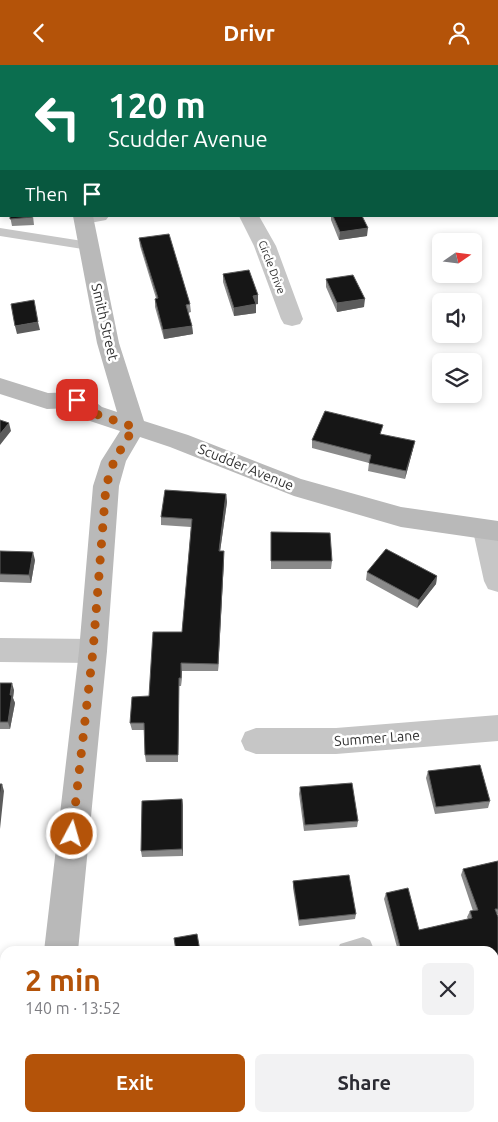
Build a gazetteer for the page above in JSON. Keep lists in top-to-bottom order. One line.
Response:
{"streets":{"main road":["Smith Street","Scudder Avenue"],"street":["Circle Drive","Summer Lane"]},"crossings":[["Smith Street","Scudder Avenue"]],"north":"right","page":{"header":"Drivr","turn":["120 m","Scudder Avenue"],"then":"Then","heading":["2 min","140 m · 13:52"],"buttons":["Exit","Share"]}}
